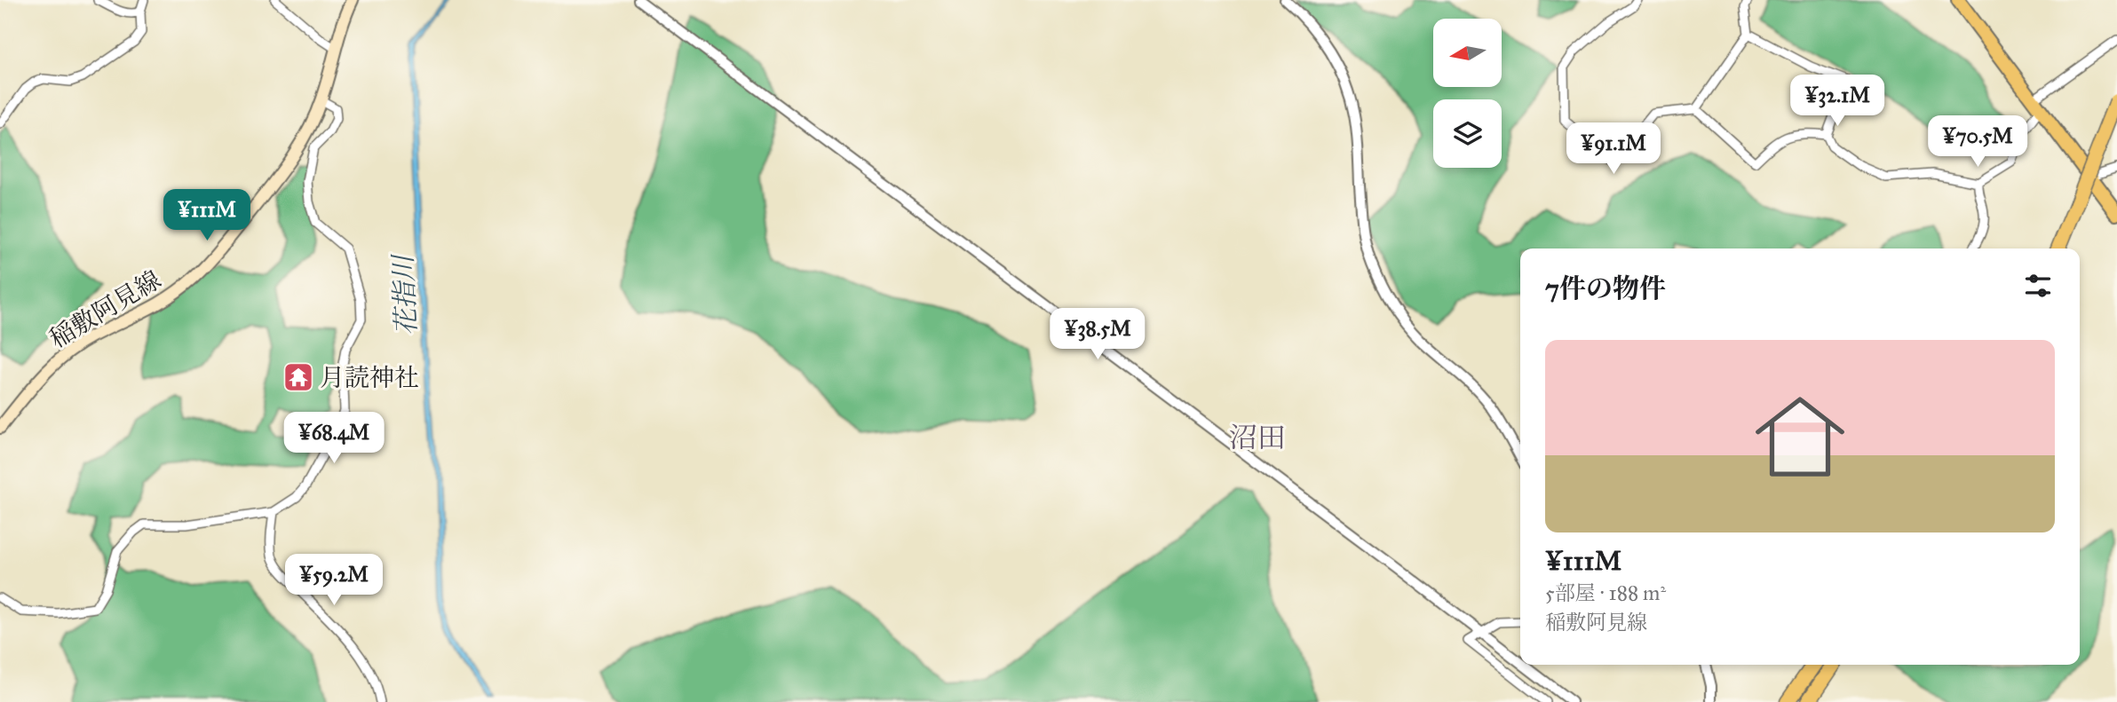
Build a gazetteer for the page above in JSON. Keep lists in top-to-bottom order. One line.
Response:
{"streets":{"main road":["稲敷阿見線"]},"districts":["沼田"],"water":["花指川"],"places":{"temple":["月読神社"]},"north":"left","page":{"price":["¥32.1M","¥70.5M","¥91.1M","¥111M","¥38.5M","¥68.4M","¥59.2M"],"heading":"7件の物件","list":[{"name":"¥111M","note":"5部屋 · 188 m² · 稲敷阿見線"}]}}
